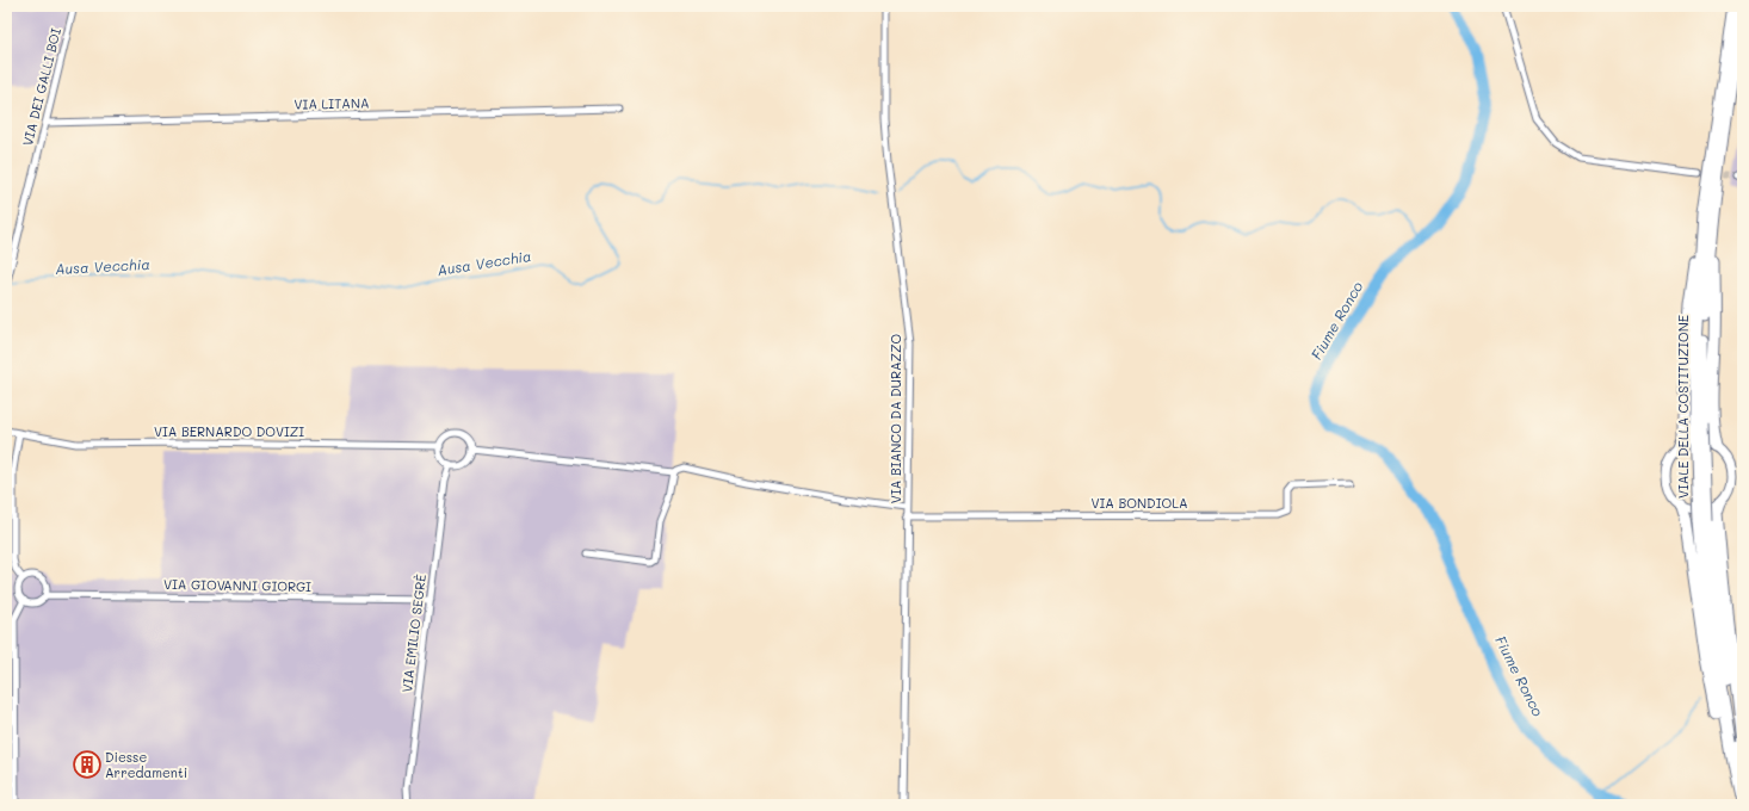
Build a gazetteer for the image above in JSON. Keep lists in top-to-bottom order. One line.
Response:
{"streets":{"highway":["VIALE DELLA COSTITUZIONE"],"street":["VIA DEI GALLI BOI","VIA LITANA","VIA BIANCO DA DURAZZO","VIA BERNARDO DOVIZI","VIA BONDIOLA","VIA GIOVANNI GIORGI","VIA EMILIO SEGRÈ"]},"crossings":[["VIA DEI GALLI BOI","VIA LITANA"],["VIA BIANCO DA DURAZZO","VIA BONDIOLA"],["VIA BERNARDO DOVIZI","VIA EMILIO SEGRÈ"],["VIA GIOVANNI GIORGI","VIA EMILIO SEGRÈ"]],"water":["Ausa Vecchia","Fiume Ronco"],"places":{"building":["Diesse Arredamenti"]}}
